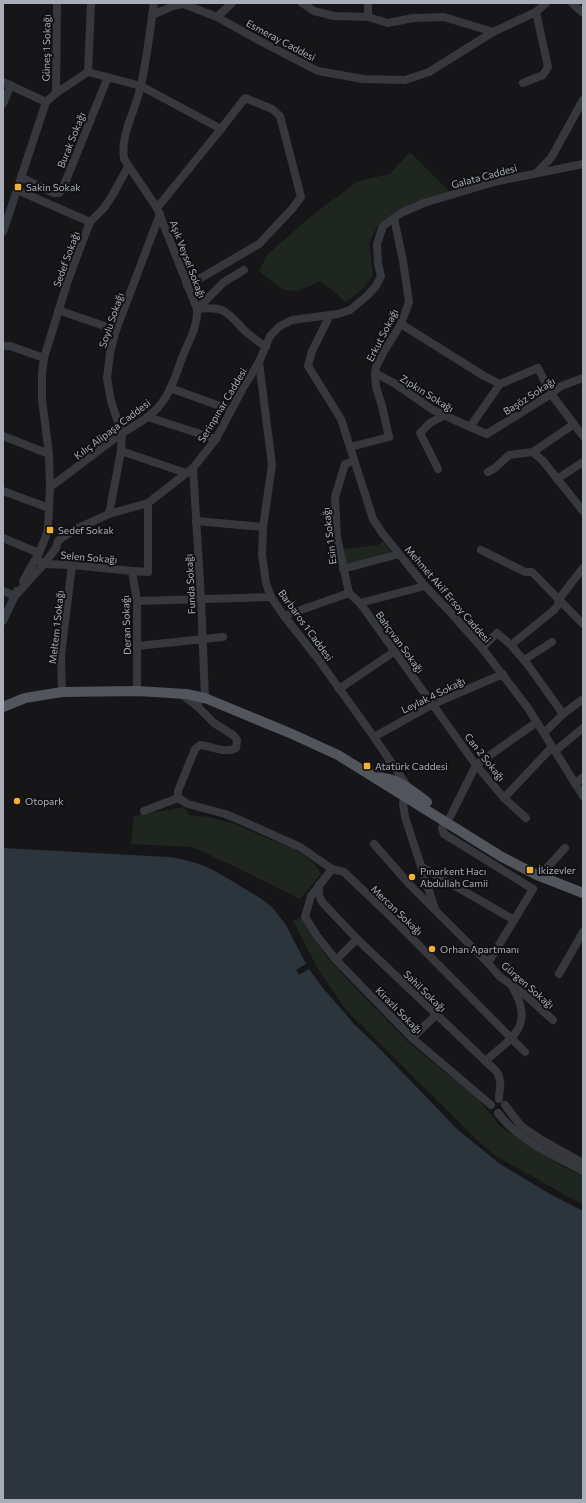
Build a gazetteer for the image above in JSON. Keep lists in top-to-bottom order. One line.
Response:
{"streets":{"street":["Esmeray Caddesi","Güneş 1 Sokağı","Burak Sokağı","Galata Caddesi","Sedef Sokağı","Aşık Veysel Sokağı","Soylu Sokağı","Erkut Sokağı","Zıpkın Sokağı","Başöz Sokağı","Serinpınar Caddesi","Kılıç Alipaşa Caddesi","Esin 1 Sokağı","Selen Sokağı","Funda Sokağı","Mehmet Akif Ersoy Caddesi","Deran Sokağı","Barbaros 1 Caddesi","Meltem 1 Sokağı","Bahçıvan Sokağı","Leylak 4 Sokağı","Can 2 Sokağı","Mercan Sokağı","Gürgen Sokağı","Sahil Sokağı","Kirazlı Sokağı"]},"crossings":[["Galata Caddesi","Erkut Sokağı"],["Sedef Sokağı","Aşık Veysel Sokağı"],["Sedef Sokağı","Kılıç Alipaşa Caddesi"],["Aşık Veysel Sokağı","Soylu Sokağı"],["Aşık Veysel Sokağı","Serinpınar Caddesi"],["Aşık Veysel Sokağı","Kılıç Alipaşa Caddesi"],["Soylu Sokağı","Kılıç Alipaşa Caddesi"],["Erkut Sokağı","Zıpkın Sokağı"],["Erkut Sokağı","Mehmet Akif Ersoy Caddesi"],["Zıpkın Sokağı","Başöz Sokağı"],["Serinpınar Caddesi","Funda Sokağı"],["Serinpınar Caddesi","Mehmet Akif Ersoy Caddesi"],["Serinpınar Caddesi","Barbaros 1 Caddesi"],["Esin 1 Sokağı","Mehmet Akif Ersoy Caddesi"],["Esin 1 Sokağı","Bahçıvan Sokağı"],["Selen Sokağı","Deran Sokağı"],["Selen Sokağı","Meltem 1 Sokağı"],["Mehmet Akif Ersoy Caddesi","Leylak 4 Sokağı"],["Barbaros 1 Caddesi","Leylak 4 Sokağı"],["Bahçıvan Sokağı","Leylak 4 Sokağı"],["Bahçıvan Sokağı","Can 2 Sokağı"],["Leylak 4 Sokağı","Can 2 Sokağı"],["Sahil Sokağı","Kirazlı Sokağı"]],"places":{"transit":["Sakin Sokak","Sedef Sokak","Atatürk Caddesi","İkizevler"],"other":["Otopark","Pınarkent Hacı Abdullah Camii","Orhan Apartmanı"]}}
